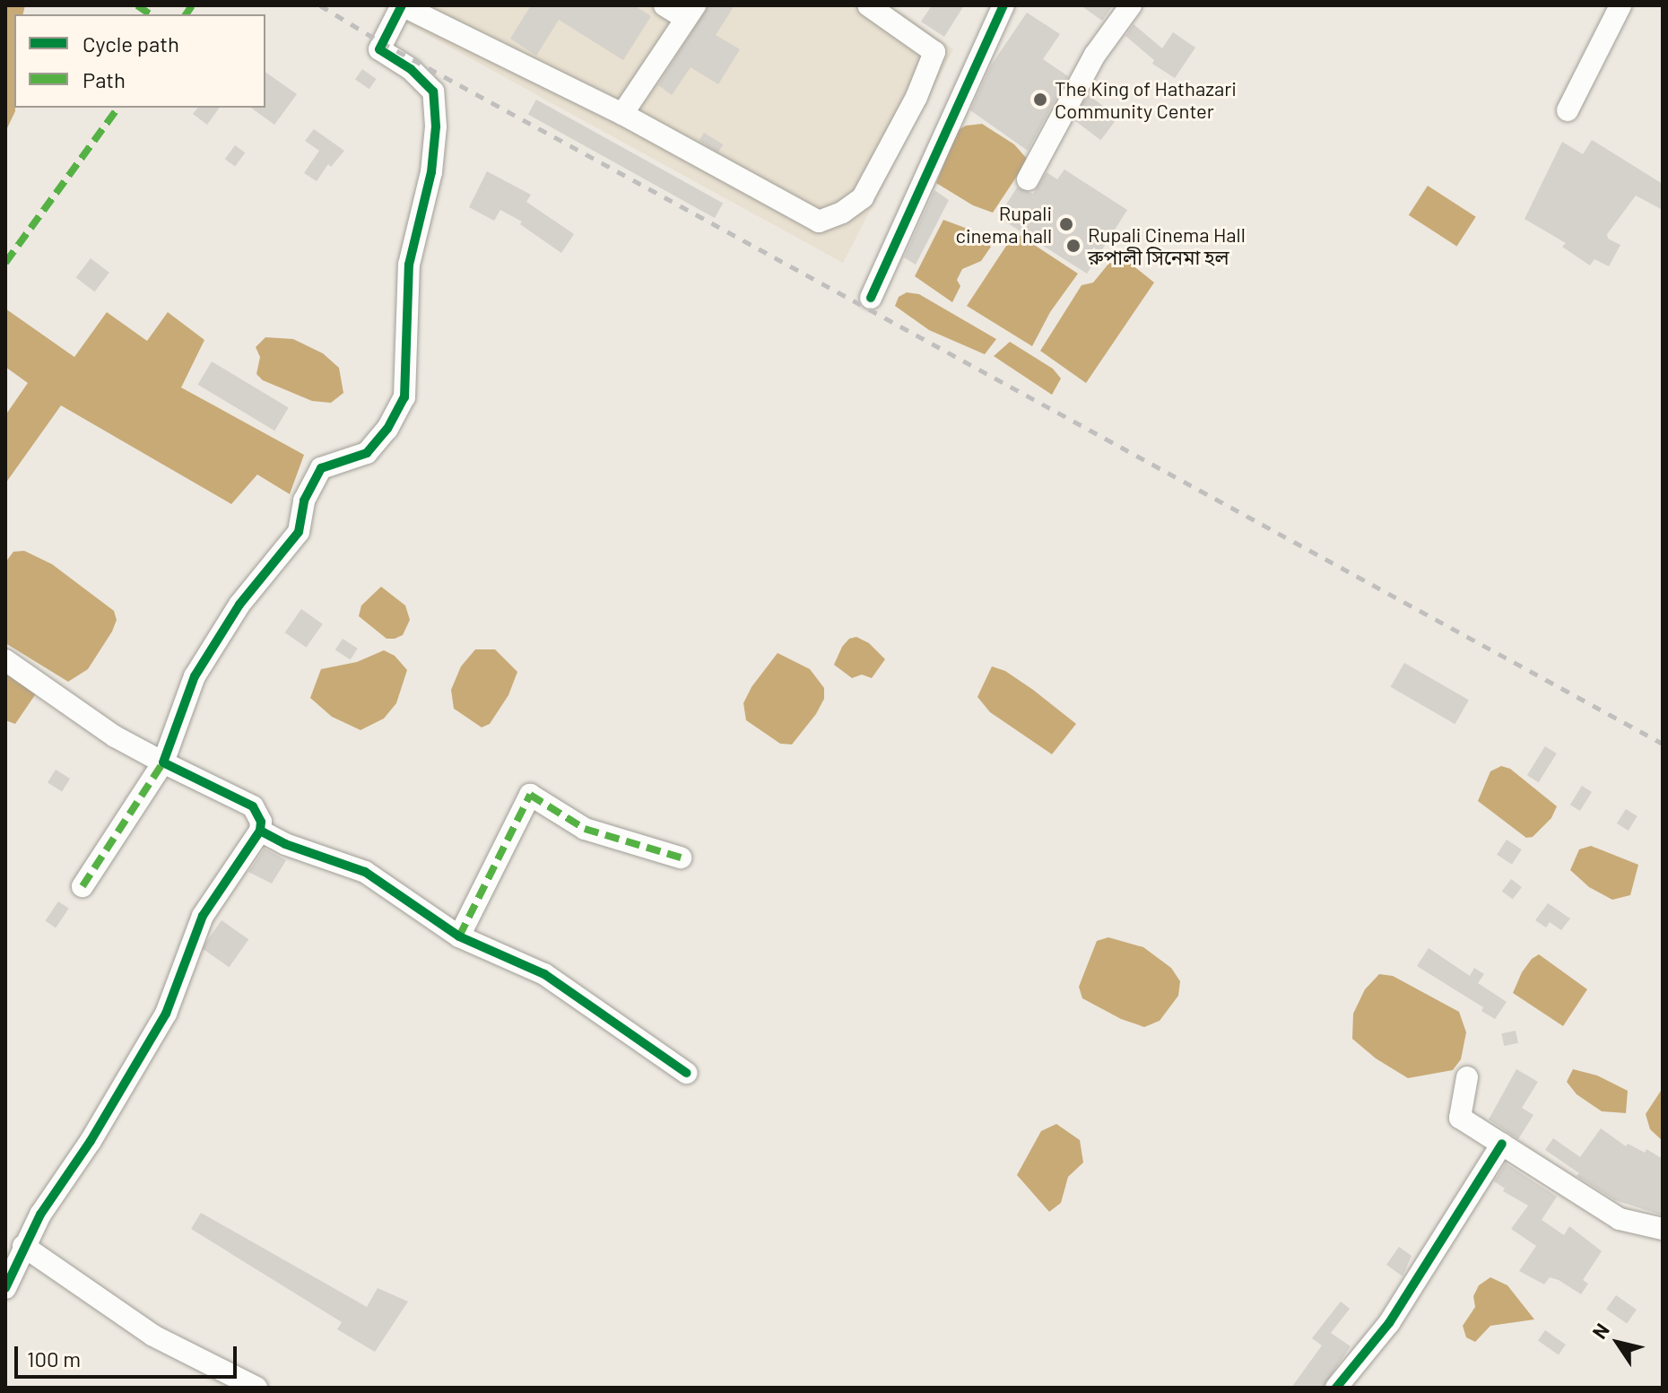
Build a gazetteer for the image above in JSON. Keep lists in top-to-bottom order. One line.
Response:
{"places":["The King of Hathazari Community Center","Rupali cinema hall","Rupali Cinema Hall রুপালী সিনেমা হল"],"legend":["Cycle path","Path"],"scale_bar":"100 m","north":"top left"}
